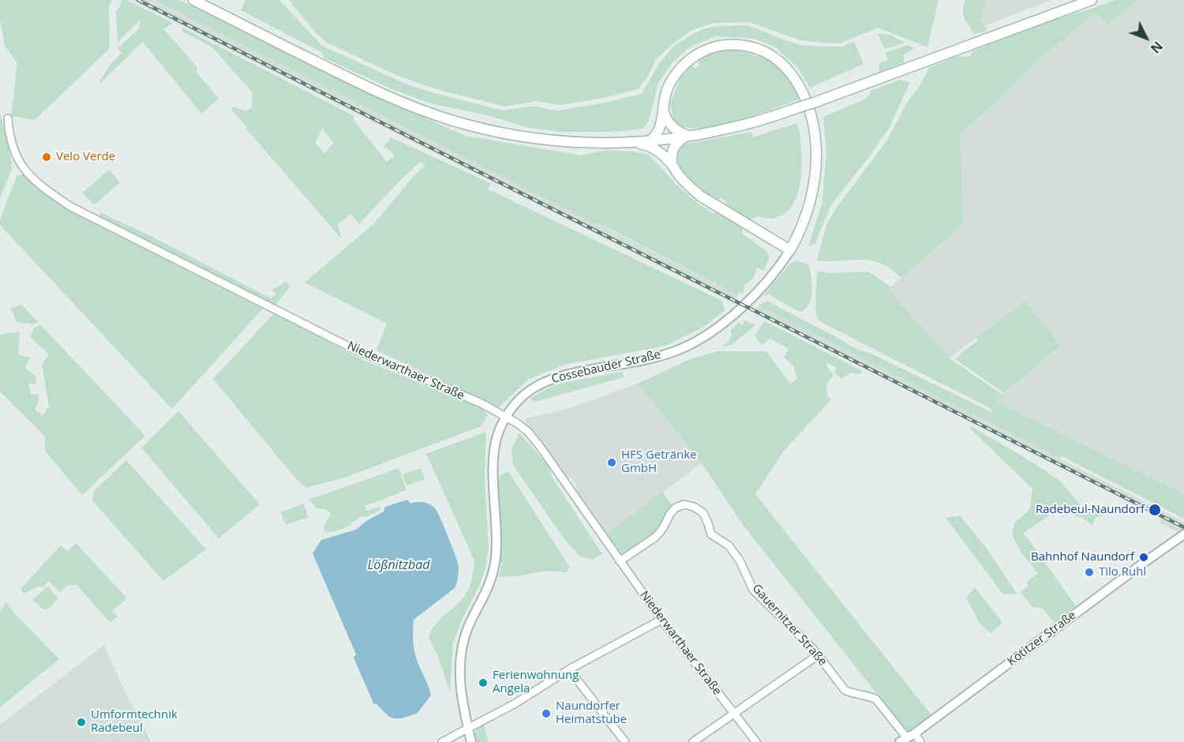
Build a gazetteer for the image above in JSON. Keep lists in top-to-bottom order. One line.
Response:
{"streets":{"street":["Cossebauder Straße","Niederwarthaer Straße","Gauernitzer Straße","Kötitzer Straße"]},"crossings":[["Cossebauder Straße","Niederwarthaer Straße"],["Niederwarthaer Straße","Gauernitzer Straße"],["Gauernitzer Straße","Kötitzer Straße"]],"water":["Lößnitzbad"],"places":["Velo Verde","HFS Getränke GmbH","Radebeul-Naundorf","Bahnhof Naundorf","Tilo Ruhl","Ferienwohnung Angela","Naundorfer Heimatstube","Umformtechnik Radebeul"],"north":"bottom right"}
